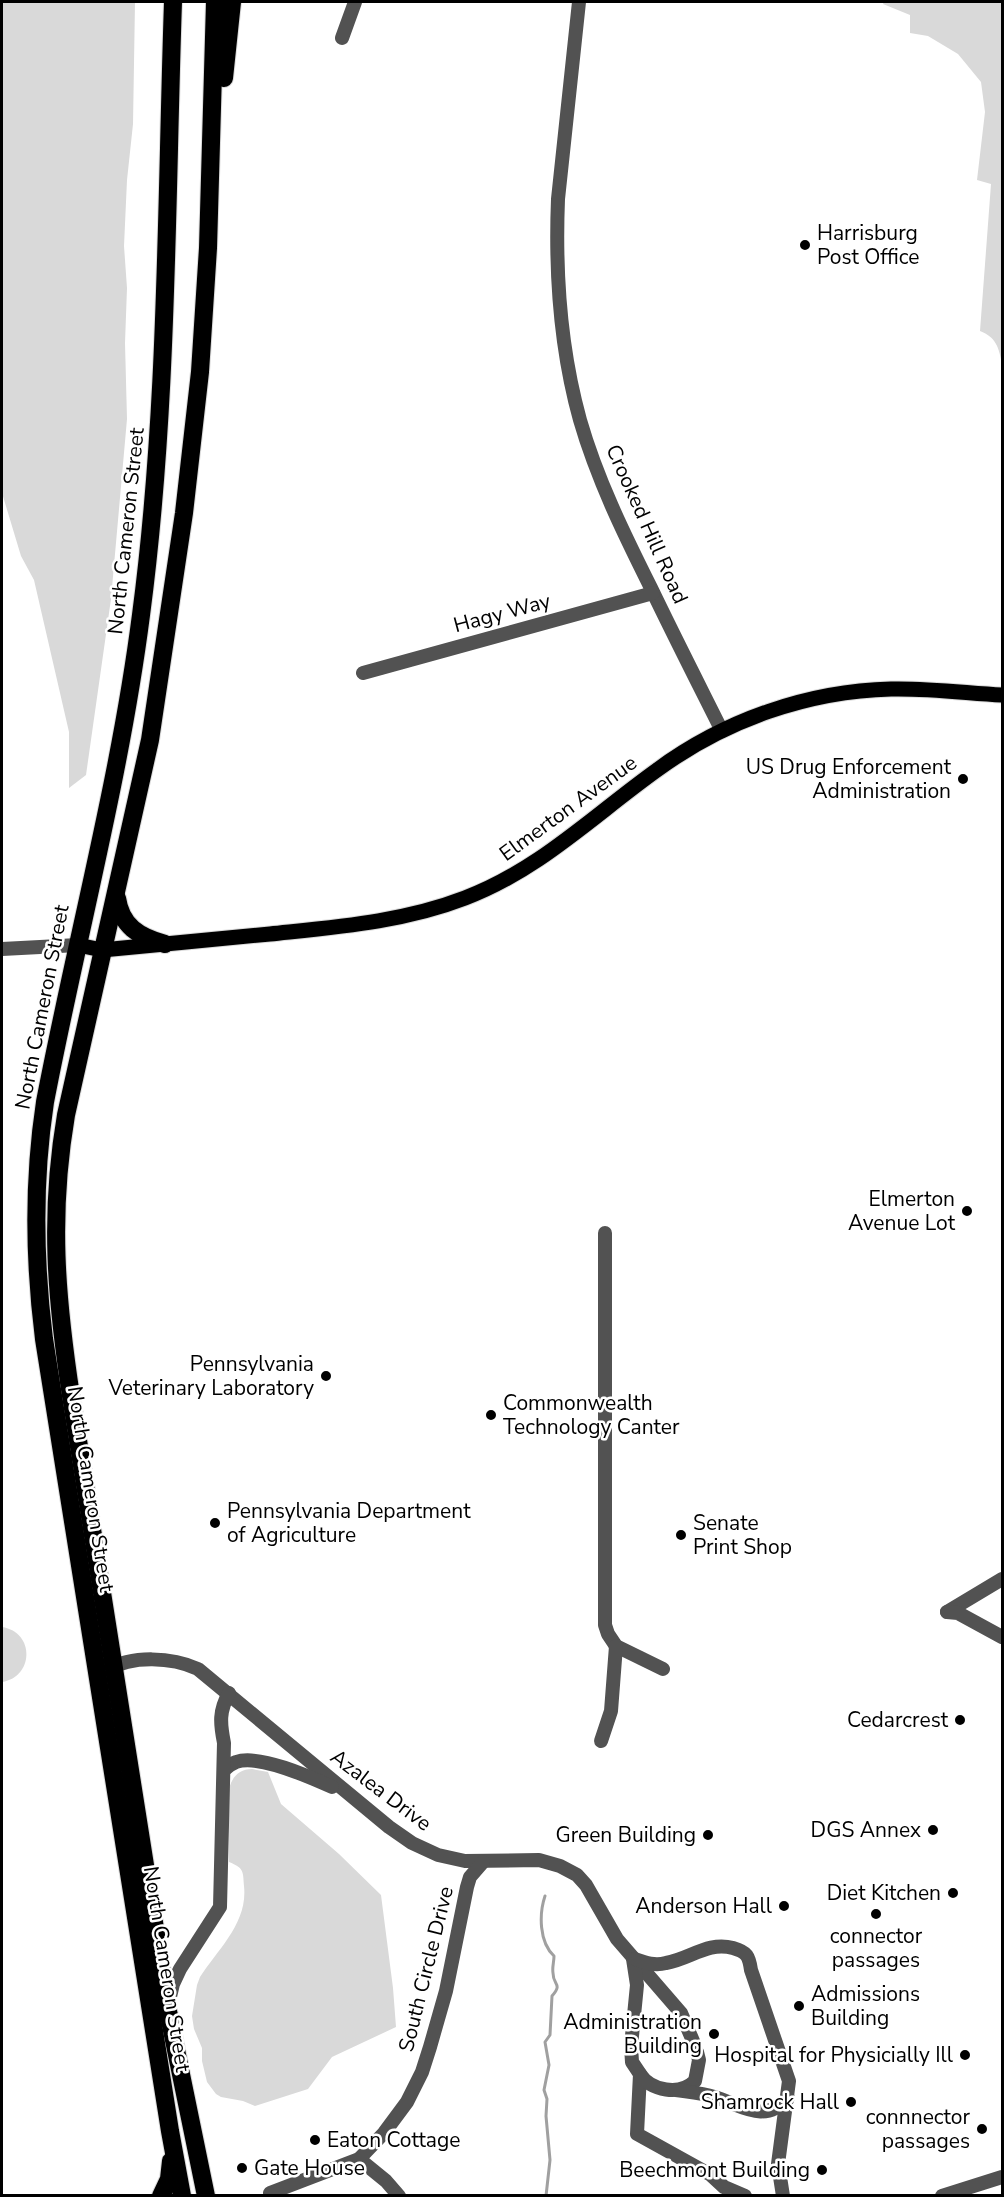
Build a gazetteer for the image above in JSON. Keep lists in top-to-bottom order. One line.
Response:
{"streets":{"highway":["North Cameron Street"],"main road":["Elmerton Avenue"],"street":["Crooked Hill Road","Hagy Way","Azalea Drive","South Circle Drive"]},"crossings":[["Crooked Hill Road","Hagy Way"],["Crooked Hill Road","Elmerton Avenue"],["North Cameron Street","Elmerton Avenue"],["North Cameron Street","Azalea Drive"],["Azalea Drive","South Circle Drive"]],"places":["Harrisburg Post Office","US Drug Enforcement Administration","Elmerton Avenue Lot","Pennsylvania Veterinary Laboratory","Commonwealth Technology Canter","Pennsylvania Department of Agriculture","Senate Print Shop","Cedarcrest","DGS Annex","Green Building","Diet Kitchen","Anderson Hall","connector passages","Admissions Building","Administration Building","Hospital for Physicially Ill","Shamrock Hall","connnector passages","Eaton Cottage","Gate House","Beechmont Building"]}
